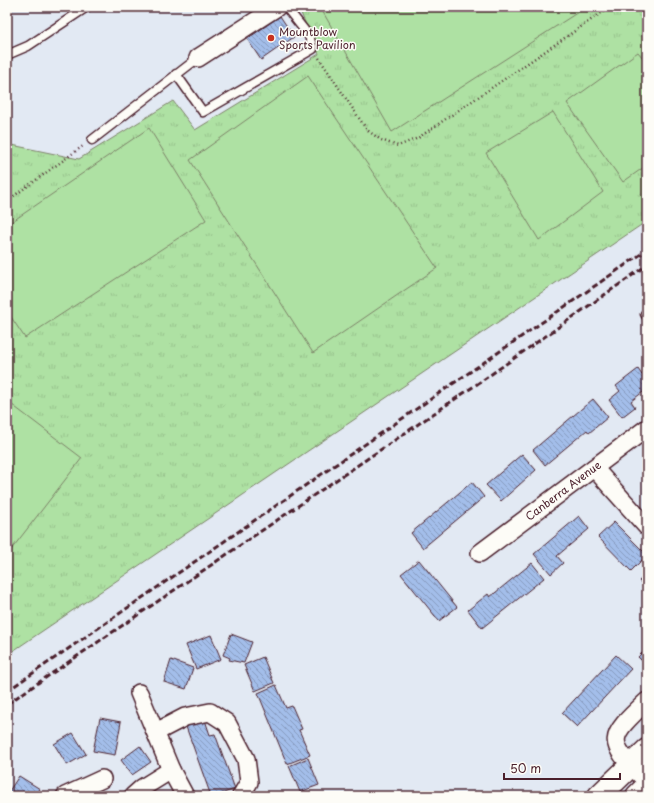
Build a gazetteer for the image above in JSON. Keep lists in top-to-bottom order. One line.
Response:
{"streets":{"street":["Canberra Avenue"]},"places":["Mountblow Sports Pavilion"],"scale_bar":"50 m"}
